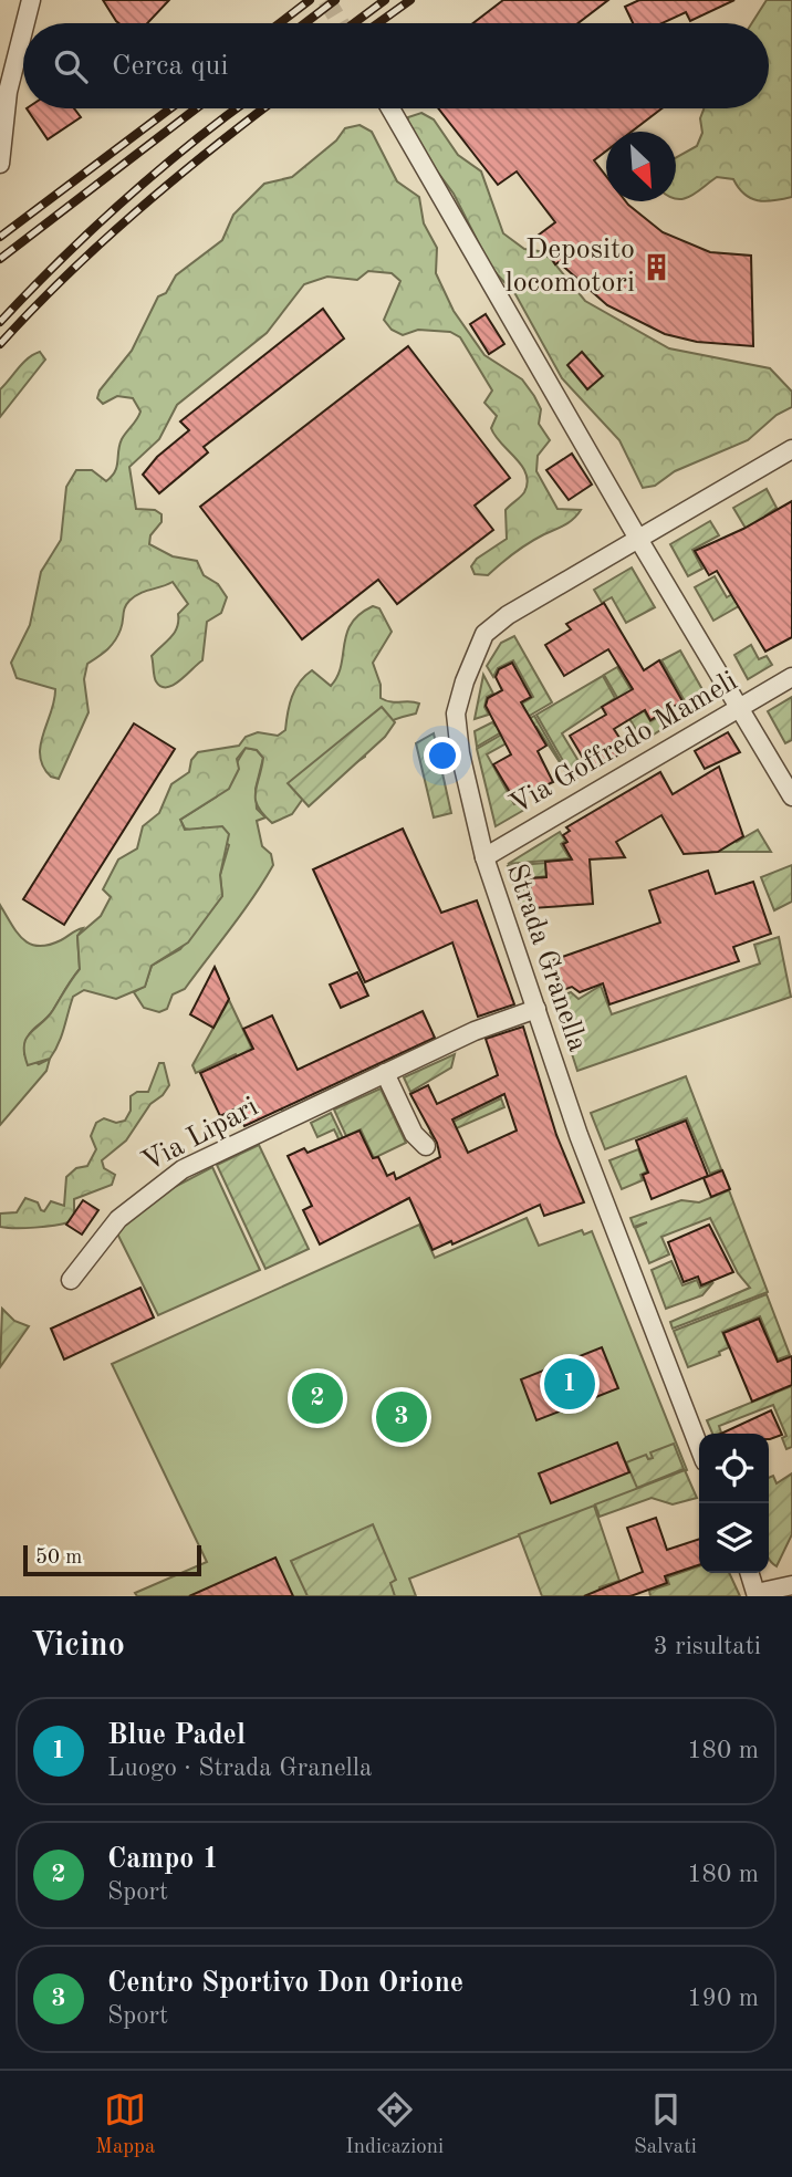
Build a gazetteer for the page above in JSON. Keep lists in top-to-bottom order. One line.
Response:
{"streets":{"street":["Via Goffredo Mameli","Strada Granella","Via Lipari"]},"crossings":[["Via Goffredo Mameli","Strada Granella"],["Strada Granella","Via Lipari"]],"places":{"building":["Deposito locomotori"]},"scale_bar":"50 m","north":"bottom right","page":{"search":"Cerca qui","pins":["1","2","3"],"scale":"50 m","heading":["Vicino","3 risultati"],"list":[{"mark":"1","name":"Blue Padel","note":"Luogo · Strada Granella","value":"180 m"},{"mark":"2","name":"Campo 1","note":"Sport","value":"180 m"},{"mark":"3","name":"Centro Sportivo Don Orione","note":"Sport","value":"190 m"}],"nav":["Mappa","Indicazioni","Salvati"]}}
